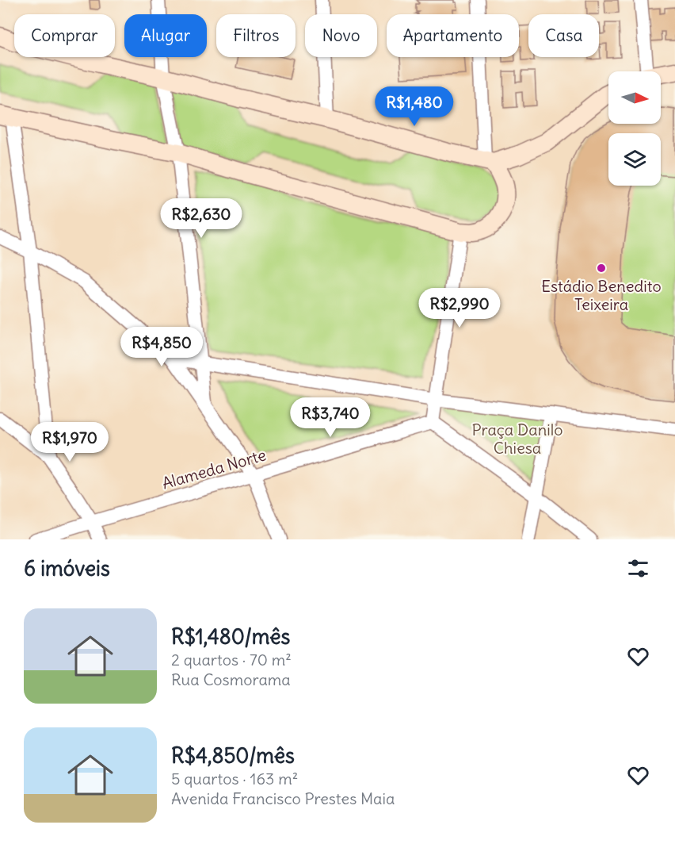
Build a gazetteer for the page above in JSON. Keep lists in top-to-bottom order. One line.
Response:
{"streets":{"street":["Alameda Norte"]},"parks":["Praça Danilo Chiesa"],"places":["Estádio Benedito Teixeira"],"north":"right","page":{"chip":["Comprar","Alugar","Filtros","Novo","Apartamento","Casa"],"price":["R$1,480","R$2,630","R$2,990","R$4,850","R$3,740","R$1,970"],"heading":"6 imóveis","list":[{"name":"R$1,480/mês","note":"2 quartos · 70 m² · Rua Cosmorama"},{"name":"R$4,850/mês","note":"5 quartos · 163 m² · Avenida Francisco Prestes Maia"}]}}
